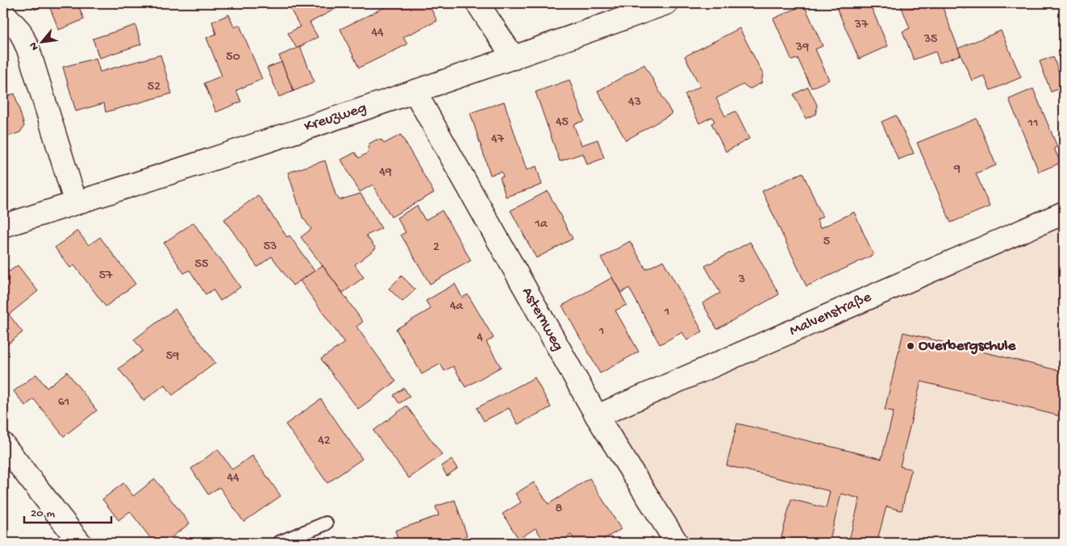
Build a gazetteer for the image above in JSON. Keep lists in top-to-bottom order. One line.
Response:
{"streets":{"street":["Kreuzweg","Malvenstraße","Asternweg"]},"crossings":[["Kreuzweg","Asternweg"],["Malvenstraße","Asternweg"]],"places":["Overbergschule"],"house_numbers":["37","44","35","39","50","52","43","45","11","47","9","49","1a","5","53","2","55","57","3","4a","1","1","4","59","61","42","44","8"],"scale_bar":"20 m","north":"bottom left"}
